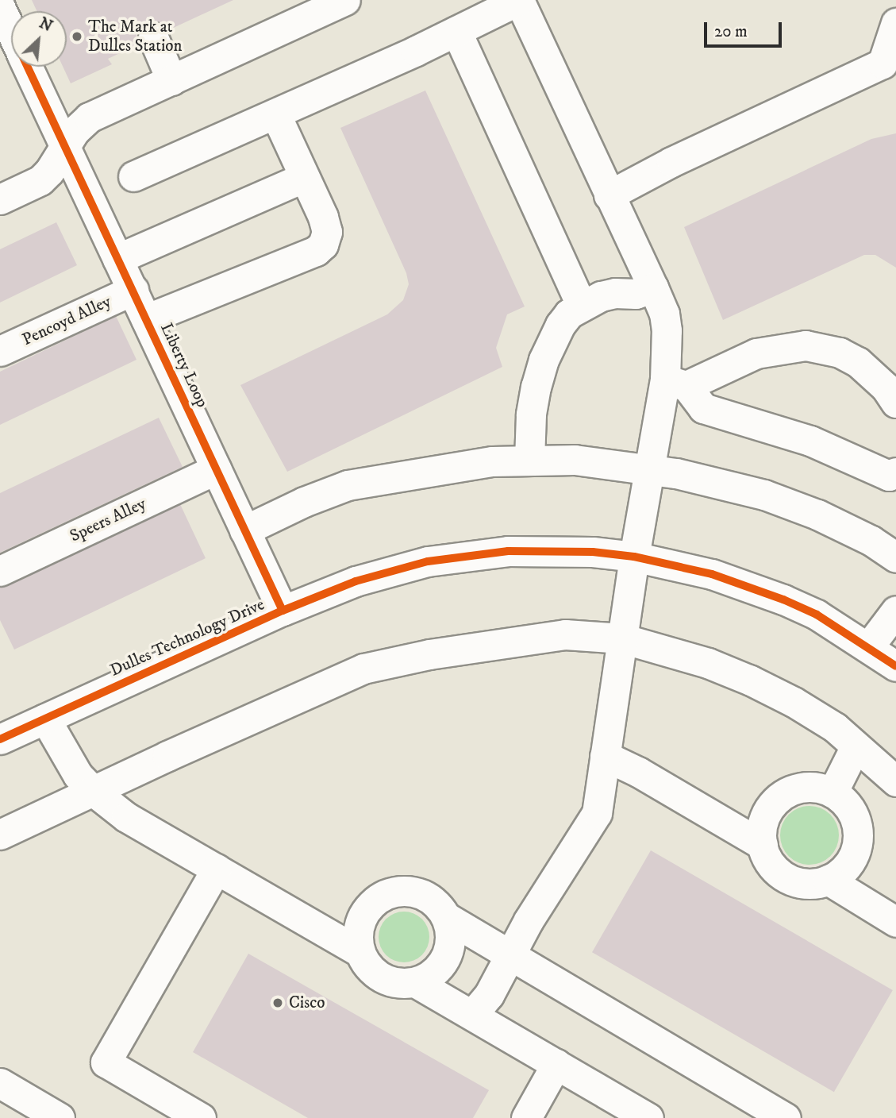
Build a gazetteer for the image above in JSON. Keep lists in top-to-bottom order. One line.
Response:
{"streets":{"street":["Pencoyd Alley","Liberty Loop","Speers Alley","Dulles Technology Drive"]},"crossings":[["Pencoyd Alley","Liberty Loop"],["Liberty Loop","Speers Alley"],["Liberty Loop","Dulles Technology Drive"]],"places":["The Mark at Dulles Station","Cisco"],"scale_bar":"20 m","north":"top right"}
